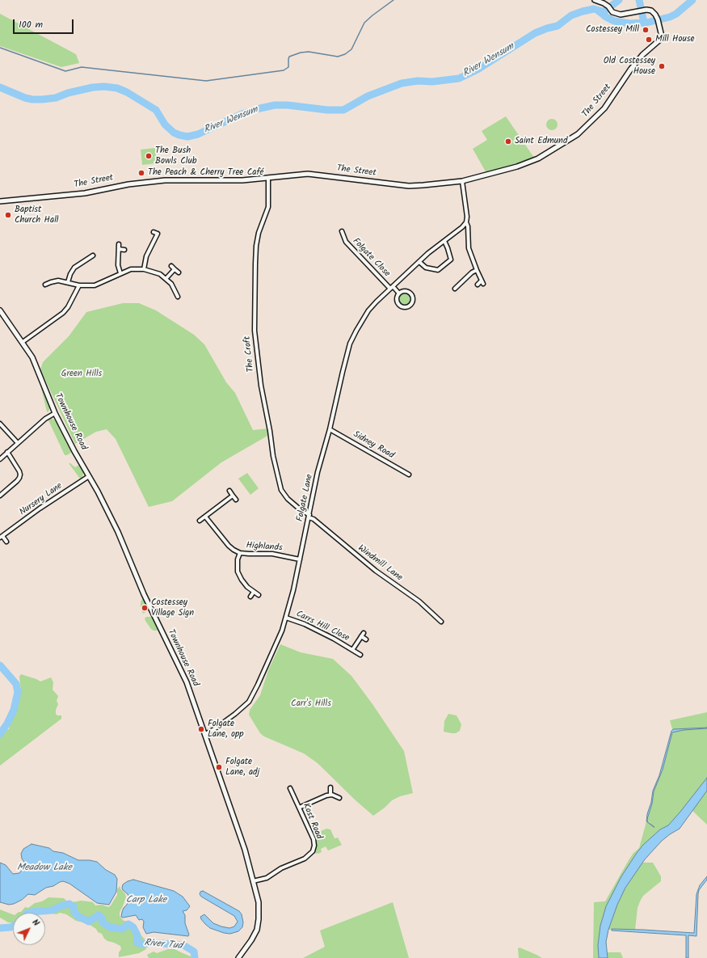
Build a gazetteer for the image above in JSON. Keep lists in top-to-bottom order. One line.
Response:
{"streets":{"street":["The Street","Folgate Close","The Croft","Townhouse Road","Sidney Road","Folgate Lane","Nursery Lane","Highlands","Windmill Lane","Carrs Hill Close","Kost Road"]},"crossings":[["The Street","The Croft"],["Folgate Close","Folgate Lane"],["The Croft","Folgate Lane"],["The Croft","Windmill Lane"],["Townhouse Road","Folgate Lane"],["Townhouse Road","Nursery Lane"],["Townhouse Road","Kost Road"],["Sidney Road","Folgate Lane"],["Folgate Lane","Highlands"],["Folgate Lane","Windmill Lane"],["Folgate Lane","Carrs Hill Close"]],"water":["River Wensum","Meadow Lake","Carp Lake","River Tud"],"parks":["Green Hills","Carr's Hills"],"places":["Costessey Mill","Mill House","Old Costessey House","Saint Edmund","The Bush Bowls Club","The Peach & Cherry Tree Café","Baptist Church Hall","Costessey Village Sign","Folgate Lane, opp","Folgate Lane, adj"],"scale_bar":"100 m","north":"top right"}
